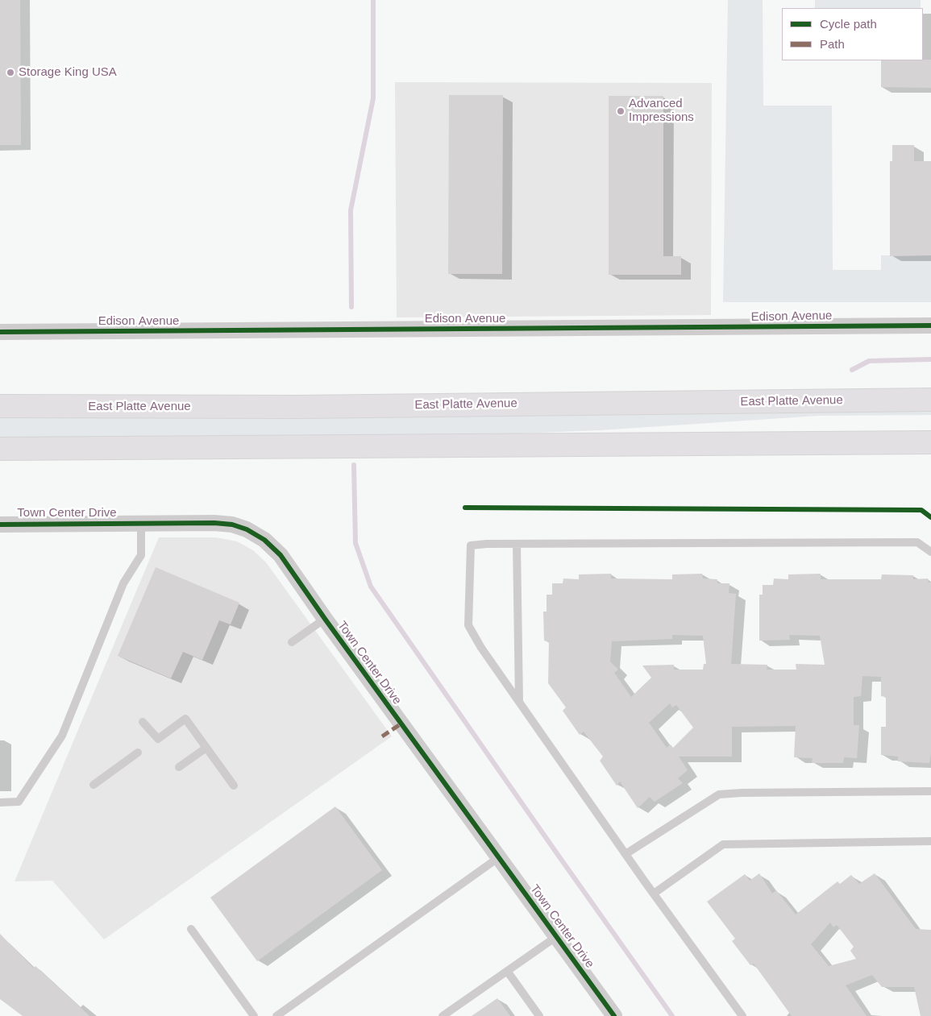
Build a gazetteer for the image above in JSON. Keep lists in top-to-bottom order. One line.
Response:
{"streets":{"highway":["East Platte Avenue"],"street":["Edison Avenue","Town Center Drive"]},"places":["Storage King USA","Advanced Impressions"],"legend":["Cycle path","Path"]}
